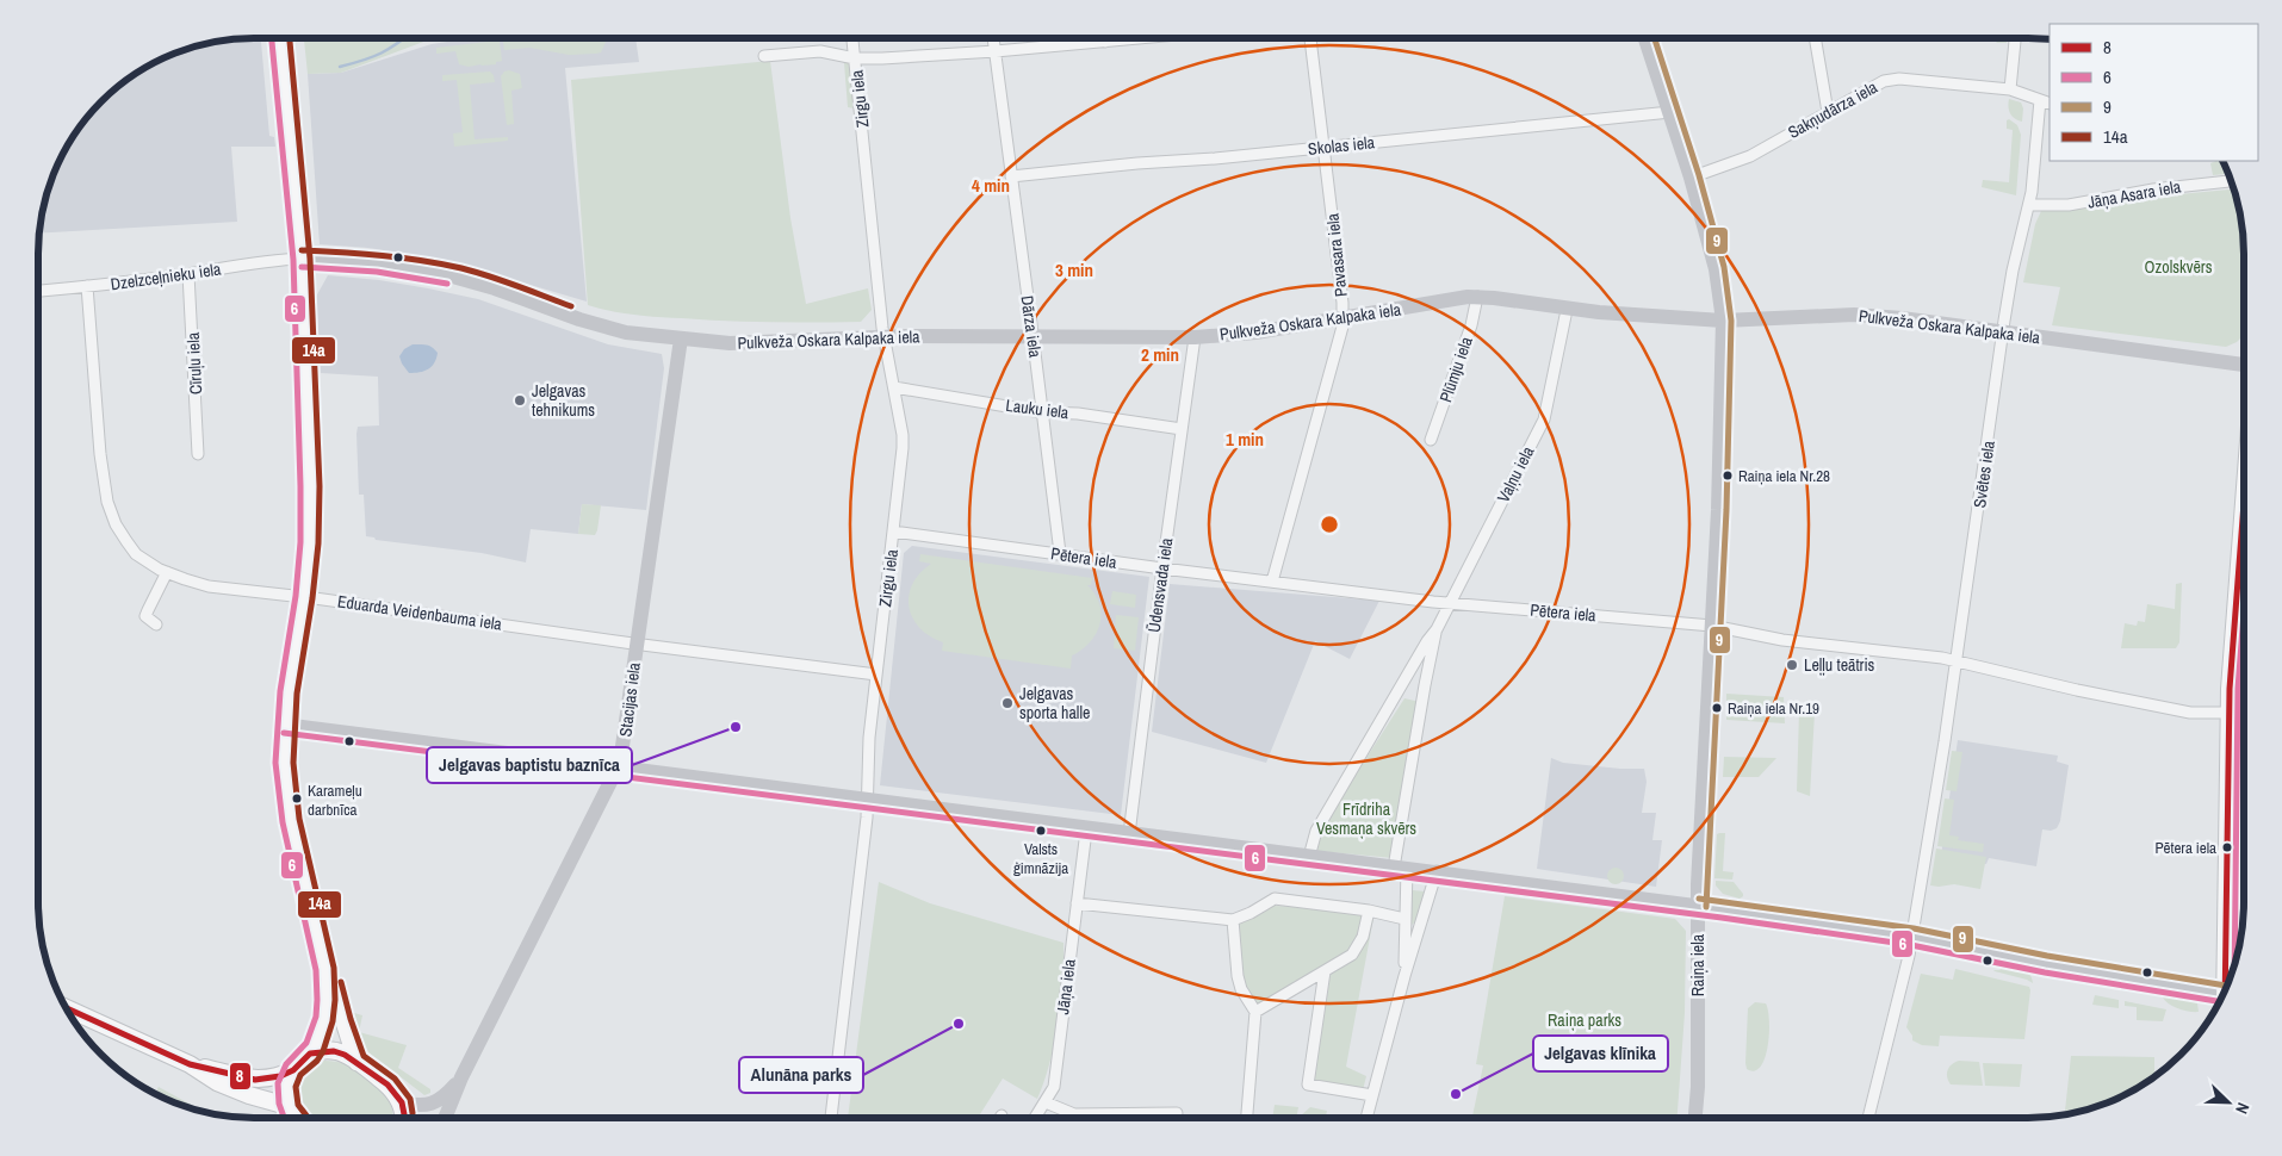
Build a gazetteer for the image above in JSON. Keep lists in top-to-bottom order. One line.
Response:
{"streets":{"street":["Zirgu iela","Sakņudārza iela","Skolas iela","Jāņa Asara iela","Pavasara iela","Dzelzceļnieku iela","Pulkveža Oskara Kalpaka iela","Dārza iela","Cīruļu iela","Plūmju iela","Lauku iela","Vaļņu iela","Svētes iela","Pētera iela","Ūdensvada iela","Eduarda Veidenbauma iela","Stacijas iela","Raiņa iela","Jāņa iela"]},"crossings":[["Zirgu iela","Pulkveža Oskara Kalpaka iela"],["Zirgu iela","Lauku iela"],["Zirgu iela","Pētera iela"],["Zirgu iela","Eduarda Veidenbauma iela"],["Sakņudārza iela","Svētes iela"],["Sakņudārza iela","Raiņa iela"],["Skolas iela","Pavasara iela"],["Skolas iela","Dārza iela"],["Skolas iela","Raiņa iela"],["Jāņa Asara iela","Svētes iela"],["Pavasara iela","Pulkveža Oskara Kalpaka iela"],["Pavasara iela","Pētera iela"],["Dzelzceļnieku iela","Pulkveža Oskara Kalpaka iela"],["Dzelzceļnieku iela","Cīruļu iela"],["Dzelzceļnieku iela","Eduarda Veidenbauma iela"],["Pulkveža Oskara Kalpaka iela","Dārza iela"],["Pulkveža Oskara Kalpaka iela","Plūmju iela"],["Pulkveža Oskara Kalpaka iela","Vaļņu iela"],["Pulkveža Oskara Kalpaka iela","Svētes iela"],["Pulkveža Oskara Kalpaka iela","Ūdensvada iela"],["Pulkveža Oskara Kalpaka iela","Stacijas iela"],["Pulkveža Oskara Kalpaka iela","Raiņa iela"],["Dārza iela","Lauku iela"],["Dārza iela","Pētera iela"],["Lauku iela","Ūdensvada iela"],["Vaļņu iela","Pētera iela"],["Svētes iela","Pētera iela"],["Pētera iela","Ūdensvada iela"],["Pētera iela","Raiņa iela"],["Eduarda Veidenbauma iela","Stacijas iela"]],"parks":["Ozolskvērs","Frīdriha Vesmaņa skvērs","Raiņa parks"],"places":["Jelgavas tehnikums","Raiņa iela Nr.28","Leļļu teātris","Jelgavas sporta halle","Raiņa iela Nr.19","Jelgavas baptistu baznīca","Karameļu darbnīca","Valsts ģimnāzija","Pētera iela","Alunāna parks","Jelgavas klīnika"],"lines":["transit line 6","transit line 9","transit line 14a","transit line 8"],"legend":["8","6","9","14a"],"north":"bottom right","rings":["4 min","3 min","2 min","1 min"]}
